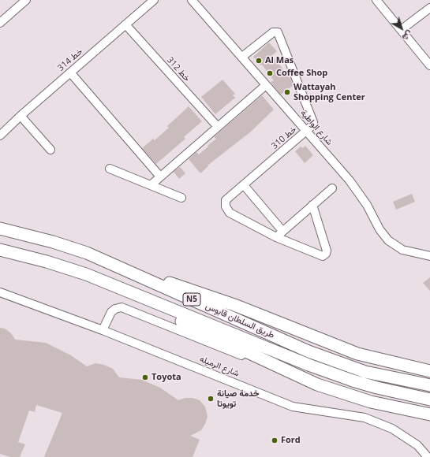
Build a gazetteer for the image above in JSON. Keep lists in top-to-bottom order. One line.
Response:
{"streets":{"highway":["N5","طريق السلطان قابوس"],"street":["خط 314","خط 312","شارع الواطية","خط 310","شارع الرميله"]},"crossings":[["خط 314","خط 312"],["شارع الواطية","خط 310"]],"places":["Al Mas","Coffee Shop","Wattayah Shopping Center","Toyota","خدمة صيانة تويوتا","Ford"],"north":"bottom right"}
